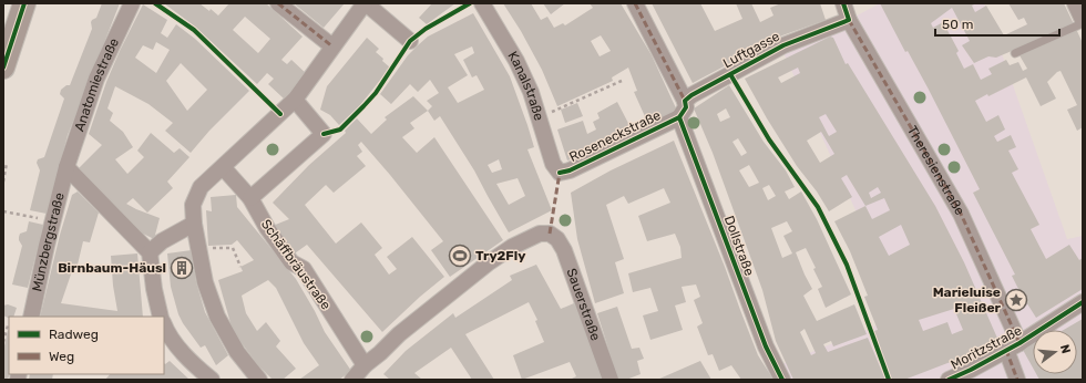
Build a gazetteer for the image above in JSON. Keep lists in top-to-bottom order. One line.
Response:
{"streets":{"street":["Luftgasse","Anatomiestraße","Kanalstraße","Roseneckstraße","Theresienstraße","Münzbergstraße","Dollstraße","Schäffbräustraße","Sauerstraße","Moritzstraße"]},"crossings":[["Luftgasse","Theresienstraße"],["Anatomiestraße","Münzbergstraße"],["Kanalstraße","Roseneckstraße"],["Roseneckstraße","Dollstraße"],["Theresienstraße","Moritzstraße"],["Schäffbräustraße","Sauerstraße"]],"places":{"sports":["Try2Fly"],"building":["Birnbaum-Häusl"],"place":["Marieluise Fleißer"]},"legend":["Radweg","Weg"],"scale_bar":"50 m","north":"right"}
